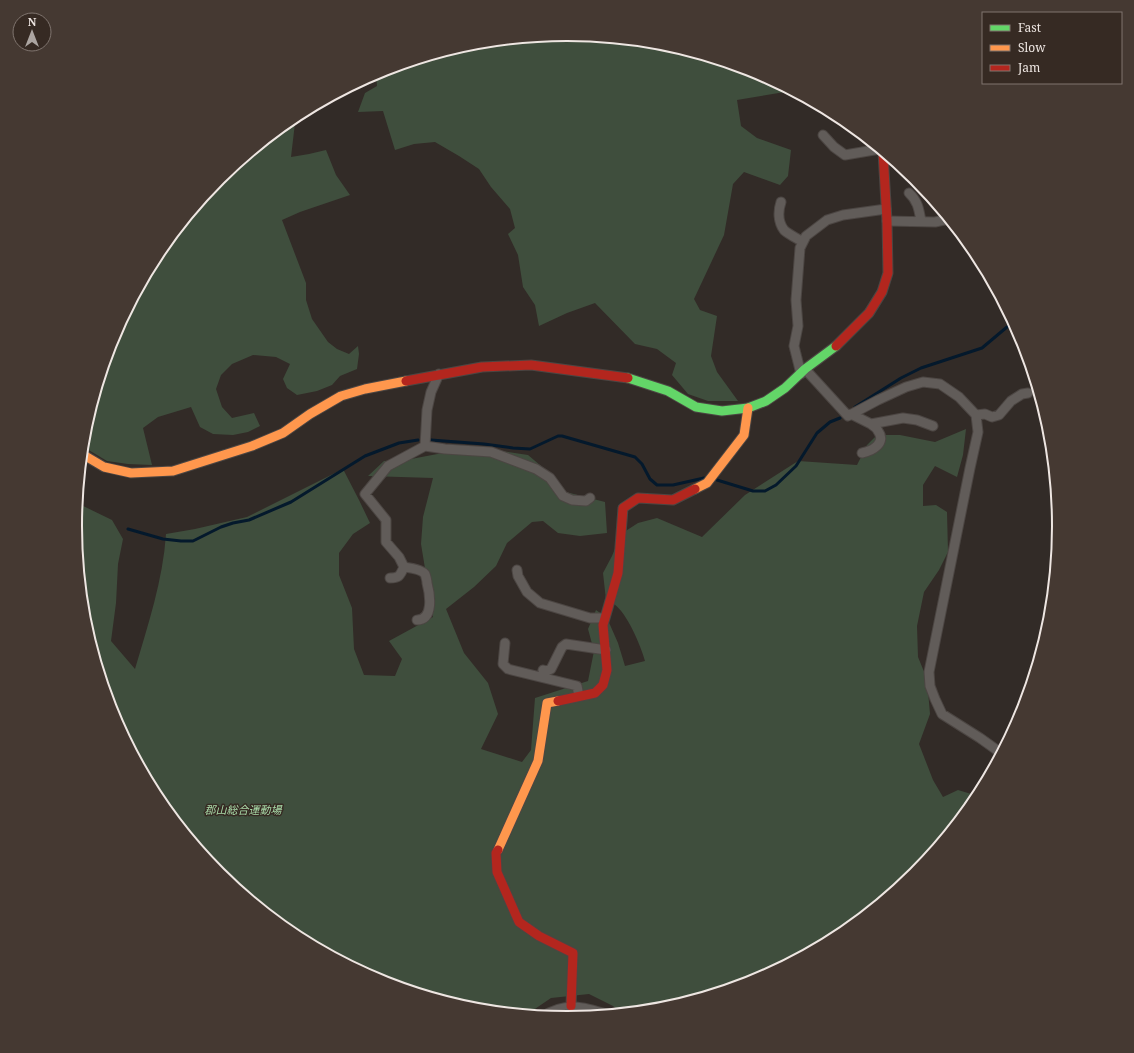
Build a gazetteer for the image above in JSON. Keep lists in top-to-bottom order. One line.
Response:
{"parks":["郡山総合運動場"],"legend":["Fast","Slow","Jam"],"north":"top"}
